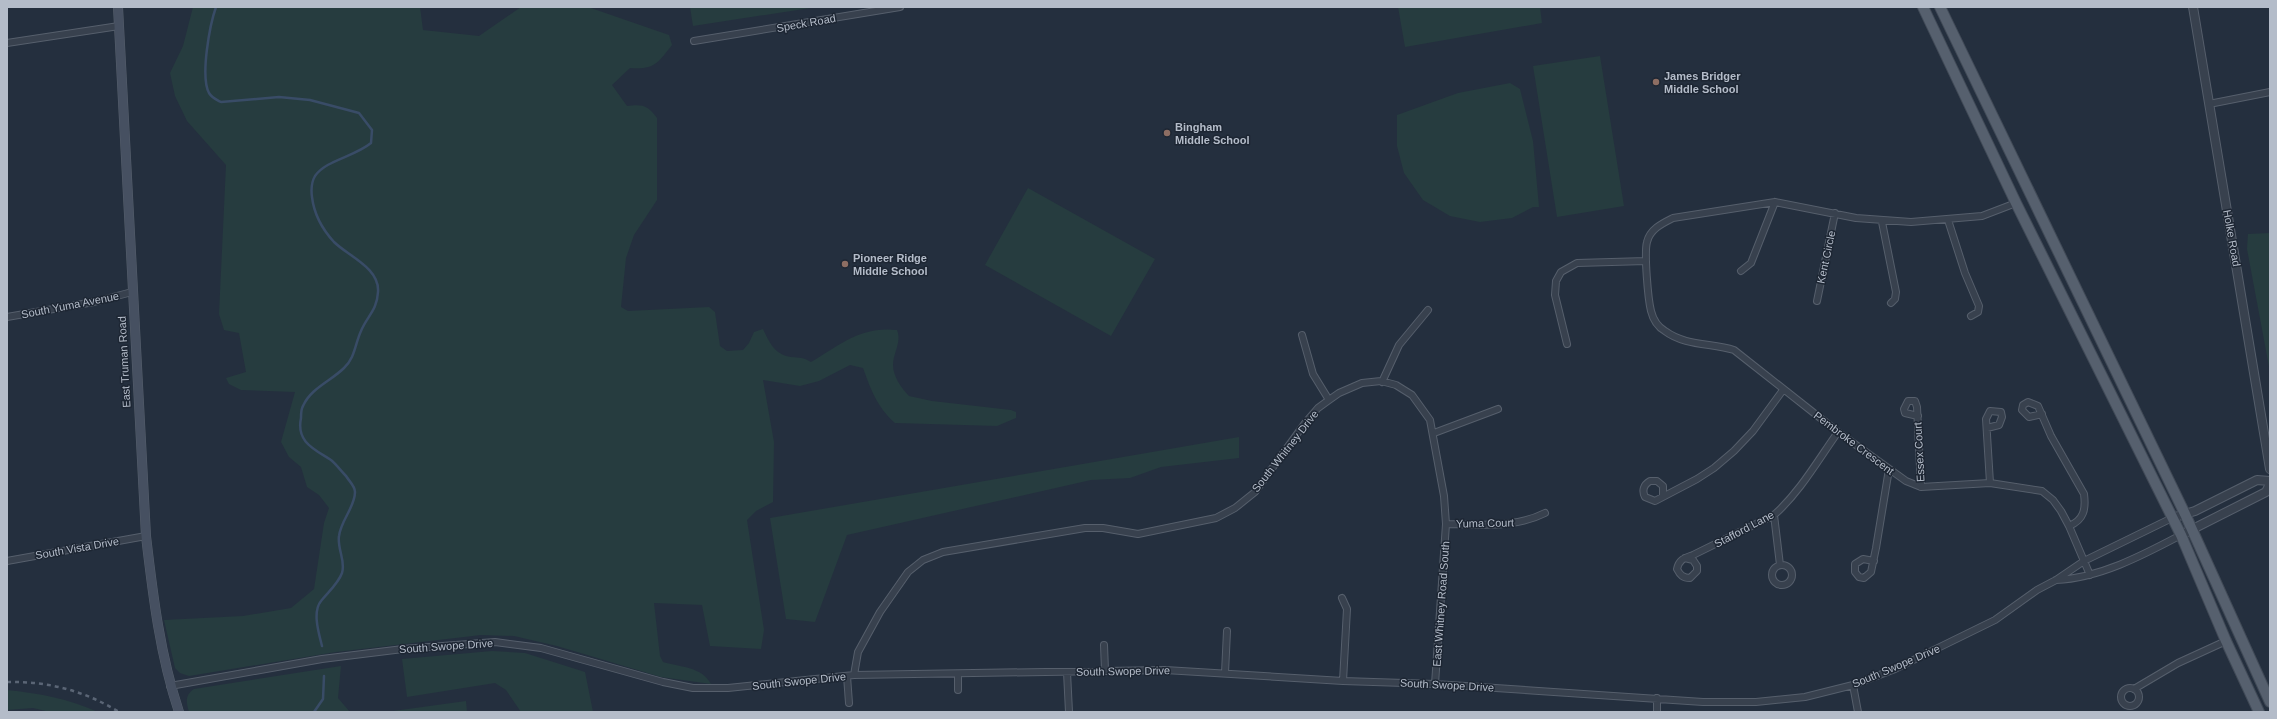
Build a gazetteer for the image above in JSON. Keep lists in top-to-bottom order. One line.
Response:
{"streets":{"main road":["East Truman Road"],"street":["Speck Road","Holke Road","Kent Circle","South Yuma Avenue","Pembroke Crescent","South Whitney Drive","Essex Court","Yuma Court","Stafford Lane","South Vista Drive","East Whitney Road South","South Swope Drive"]},"crossings":[["Kent Circle","Pembroke Crescent"],["South Yuma Avenue","East Truman Road"],["East Truman Road","South Vista Drive"],["East Truman Road","South Swope Drive"],["Pembroke Crescent","Essex Court"],["Pembroke Crescent","Stafford Lane"],["Pembroke Crescent","South Swope Drive"],["South Whitney Drive","Yuma Court"],["South Whitney Drive","East Whitney Road South"],["South Whitney Drive","South Swope Drive"],["Yuma Court","East Whitney Road South"],["East Whitney Road South","South Swope Drive"]],"places":["James Bridger Middle School","Bingham Middle School","Pioneer Ridge Middle School"]}
